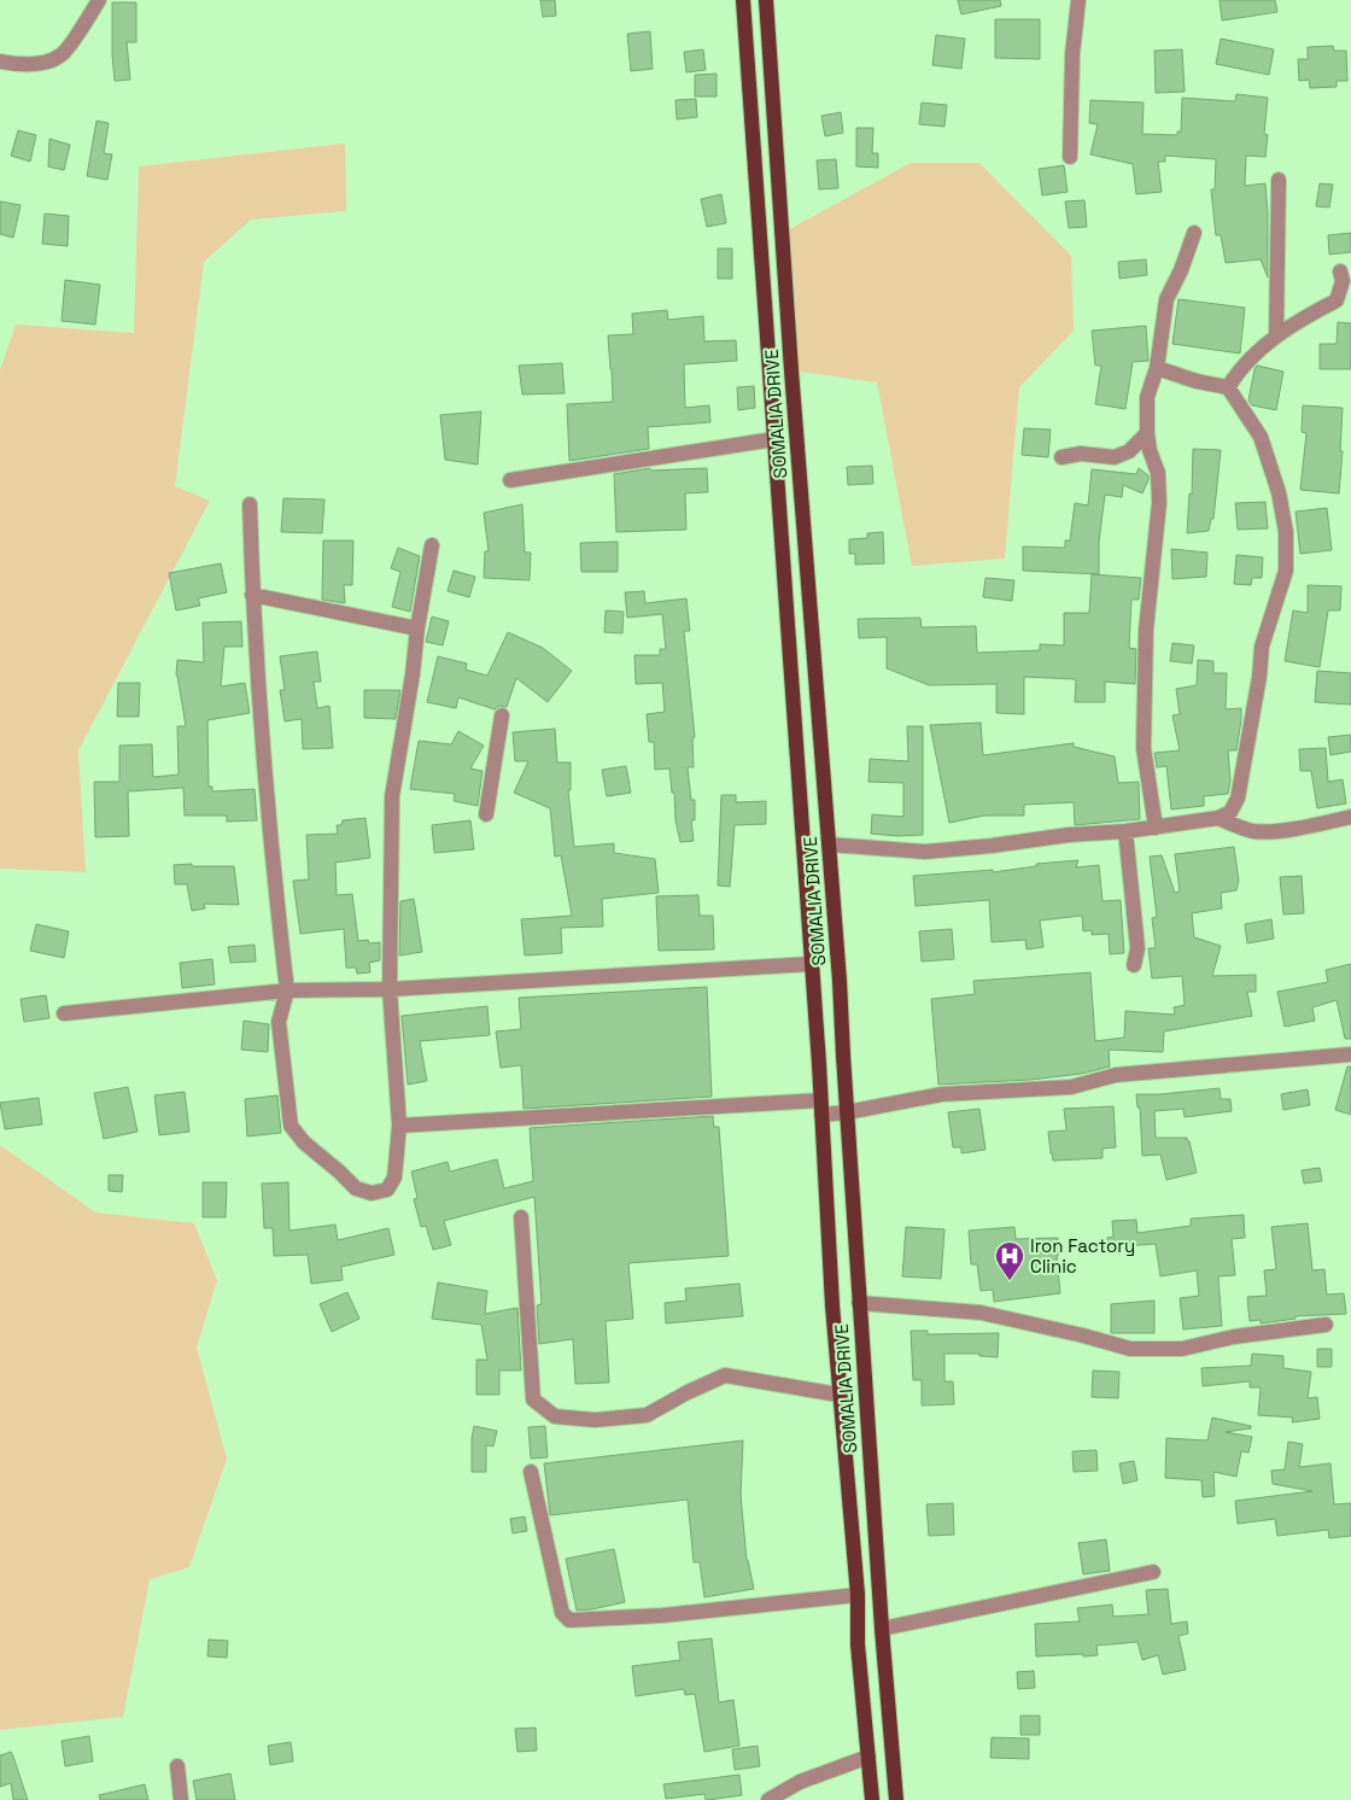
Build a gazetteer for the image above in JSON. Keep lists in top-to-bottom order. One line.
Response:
{"streets":{"main road":["SOMALIA DRIVE"]},"places":{"hospital":["Iron Factory Clinic"]}}
